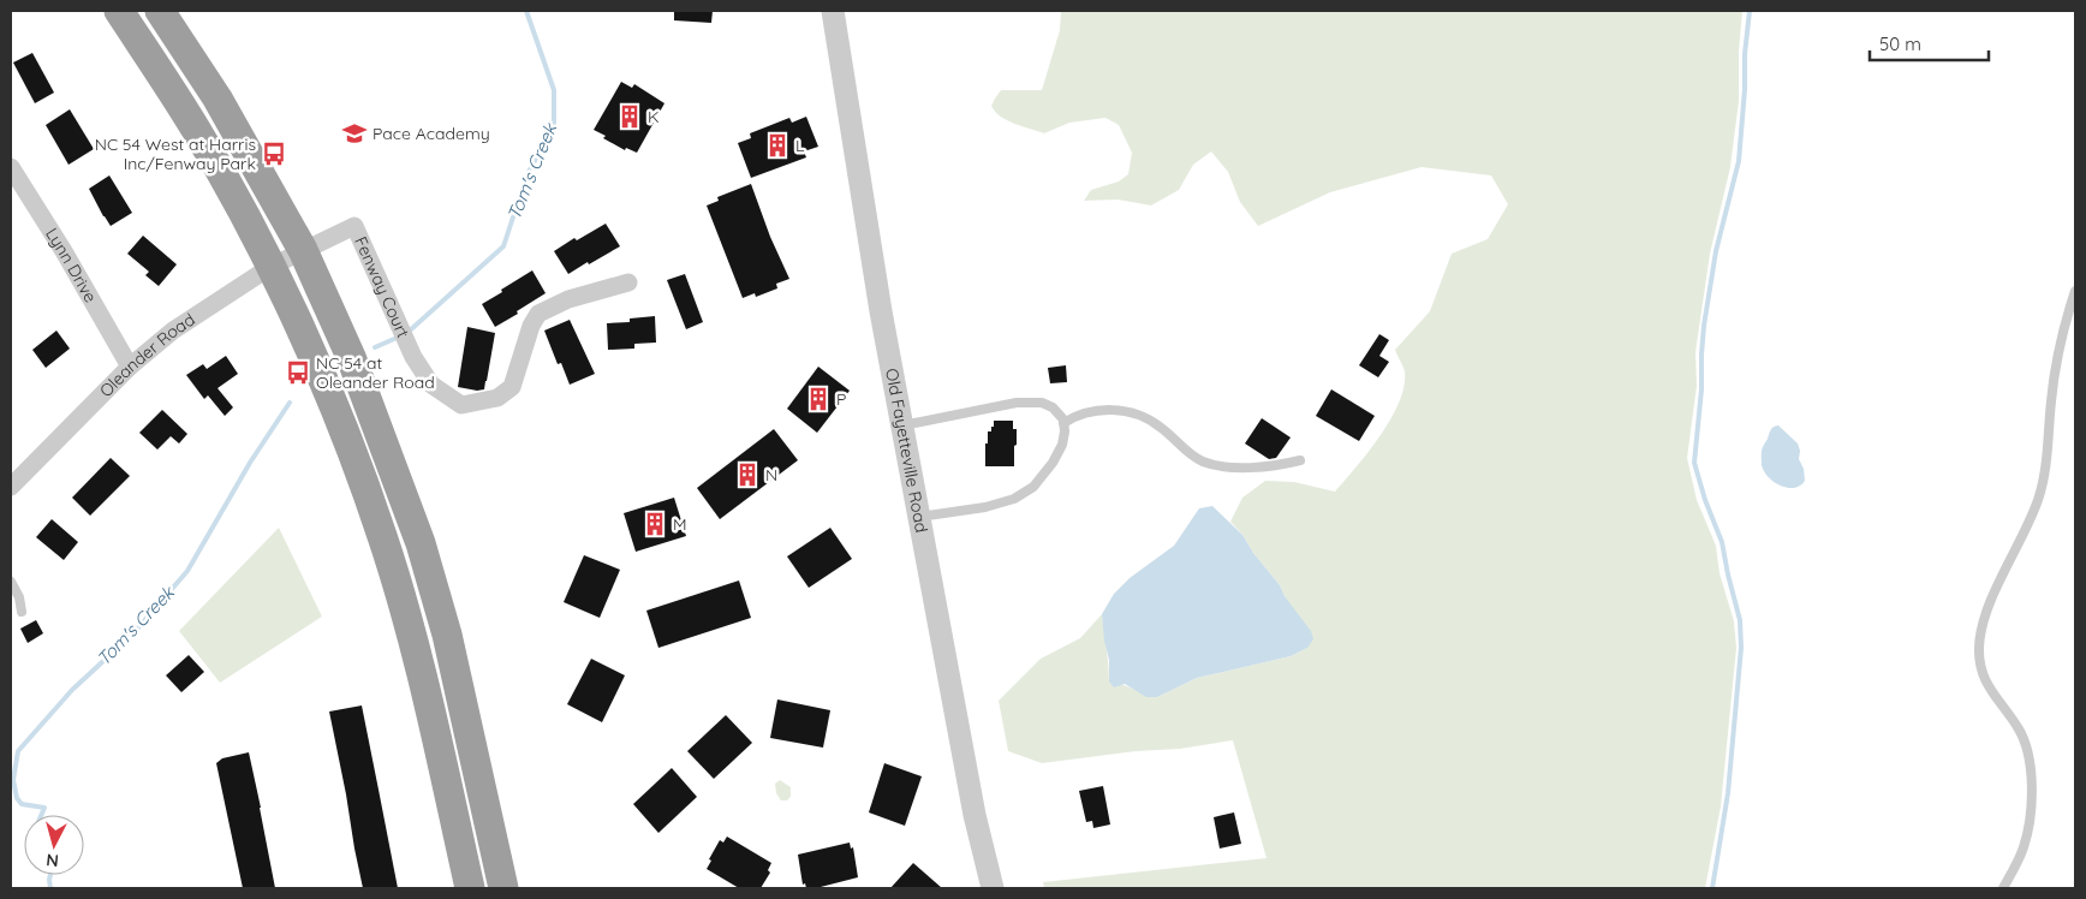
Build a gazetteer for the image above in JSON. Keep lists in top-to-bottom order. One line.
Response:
{"streets":{"street":["Lynn Drive","Fenway Court","Oleander Road","Old Fayetteville Road"]},"crossings":[["Lynn Drive","Oleander Road"],["Fenway Court","Oleander Road"]],"water":["Tom's Creek"],"places":{"building":["K","L","P","N","M"],"school or university":["Pace Academy"],"bus stop":["NC 54 West at Harris Inc/Fenway Park","NC 54 at Oleander Road"]},"scale_bar":"50 m","north":"bottom"}
